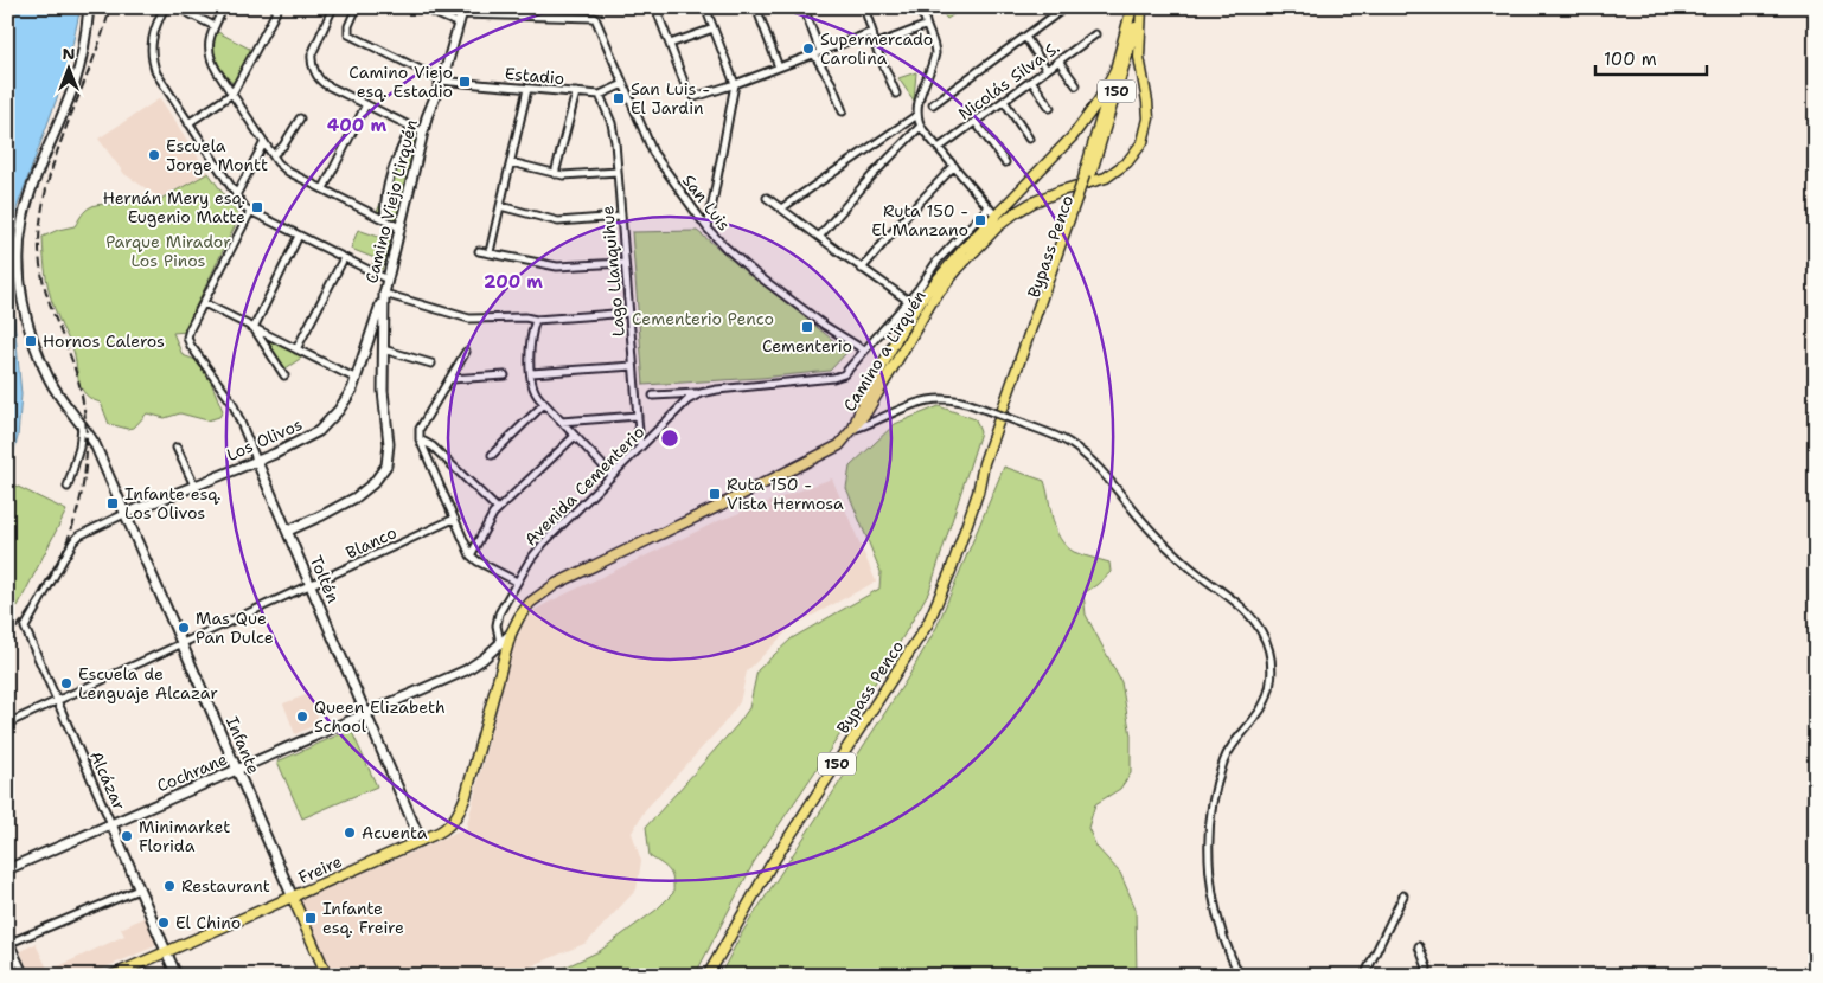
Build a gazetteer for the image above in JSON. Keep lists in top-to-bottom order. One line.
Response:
{"streets":{"main road":["150","Bypass Penco","Camino a Lirquén","Infante","Freire"],"street":["Estadio","Nicolás Silva S.","Camino Viejo Lirquén","San Luis","Lago Llanquihue","Los Olivos","Avenida Cementerio","Blanco","Toltén","Cochrane","Alcázar"]},"crossings":[["Estadio","Camino Viejo Lirquén"],["Estadio","San Luis"],["Estadio","Lago Llanquihue"],["Camino Viejo Lirquén","Los Olivos"],["Camino Viejo Lirquén","Toltén"],["San Luis","Avenida Cementerio"],["Bypass Penco","Camino a Lirquén"],["Lago Llanquihue","Avenida Cementerio"],["Camino a Lirquén","Avenida Cementerio"],["Camino a Lirquén","Cochrane"],["Camino a Lirquén","Freire"],["Los Olivos","Toltén"],["Los Olivos","Infante"],["Los Olivos","Alcázar"],["Avenida Cementerio","Cochrane"],["Blanco","Toltén"],["Blanco","Infante"],["Blanco","Alcázar"],["Toltén","Cochrane"],["Toltén","Freire"],["Infante","Cochrane"],["Infante","Freire"],["Cochrane","Alcázar"],["Cochrane","Freire"],["Alcázar","Freire"]],"parks":["Parque Mirador Los Pinos","Cementerio Penco"],"places":{"other":["Supermercado Carolina","Escuela Jorge Montt","Mas Que Pan Dulce","Escuela de Lenguaje Alcazar","Queen Elizabeth School","Acuenta","Minimarket Florida","Restaurant","El Chino"],"transit":["Camino Viejo esq. Estadio","San Luis - El Jardin","Hernán Mery esq. Eugenio Matte","Ruta 150 - El Manzano","Cementerio","Hornos Caleros","Ruta 150 - Vista Hermosa","Infante esq. Los Olivos","Infante esq. Freire"]},"scale_bar":"100 m","north":"top","rings":["400 m","200 m"]}
